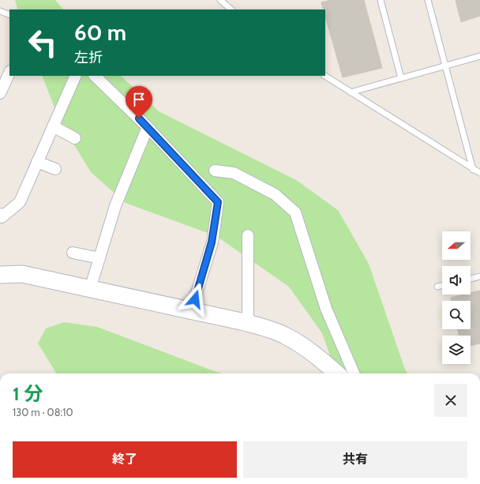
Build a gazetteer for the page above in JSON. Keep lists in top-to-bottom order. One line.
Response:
{"north":"left","page":{"turn":["60 m","左折"],"heading":["1 分","130 m · 08:10"],"buttons":["終了","共有"]}}
